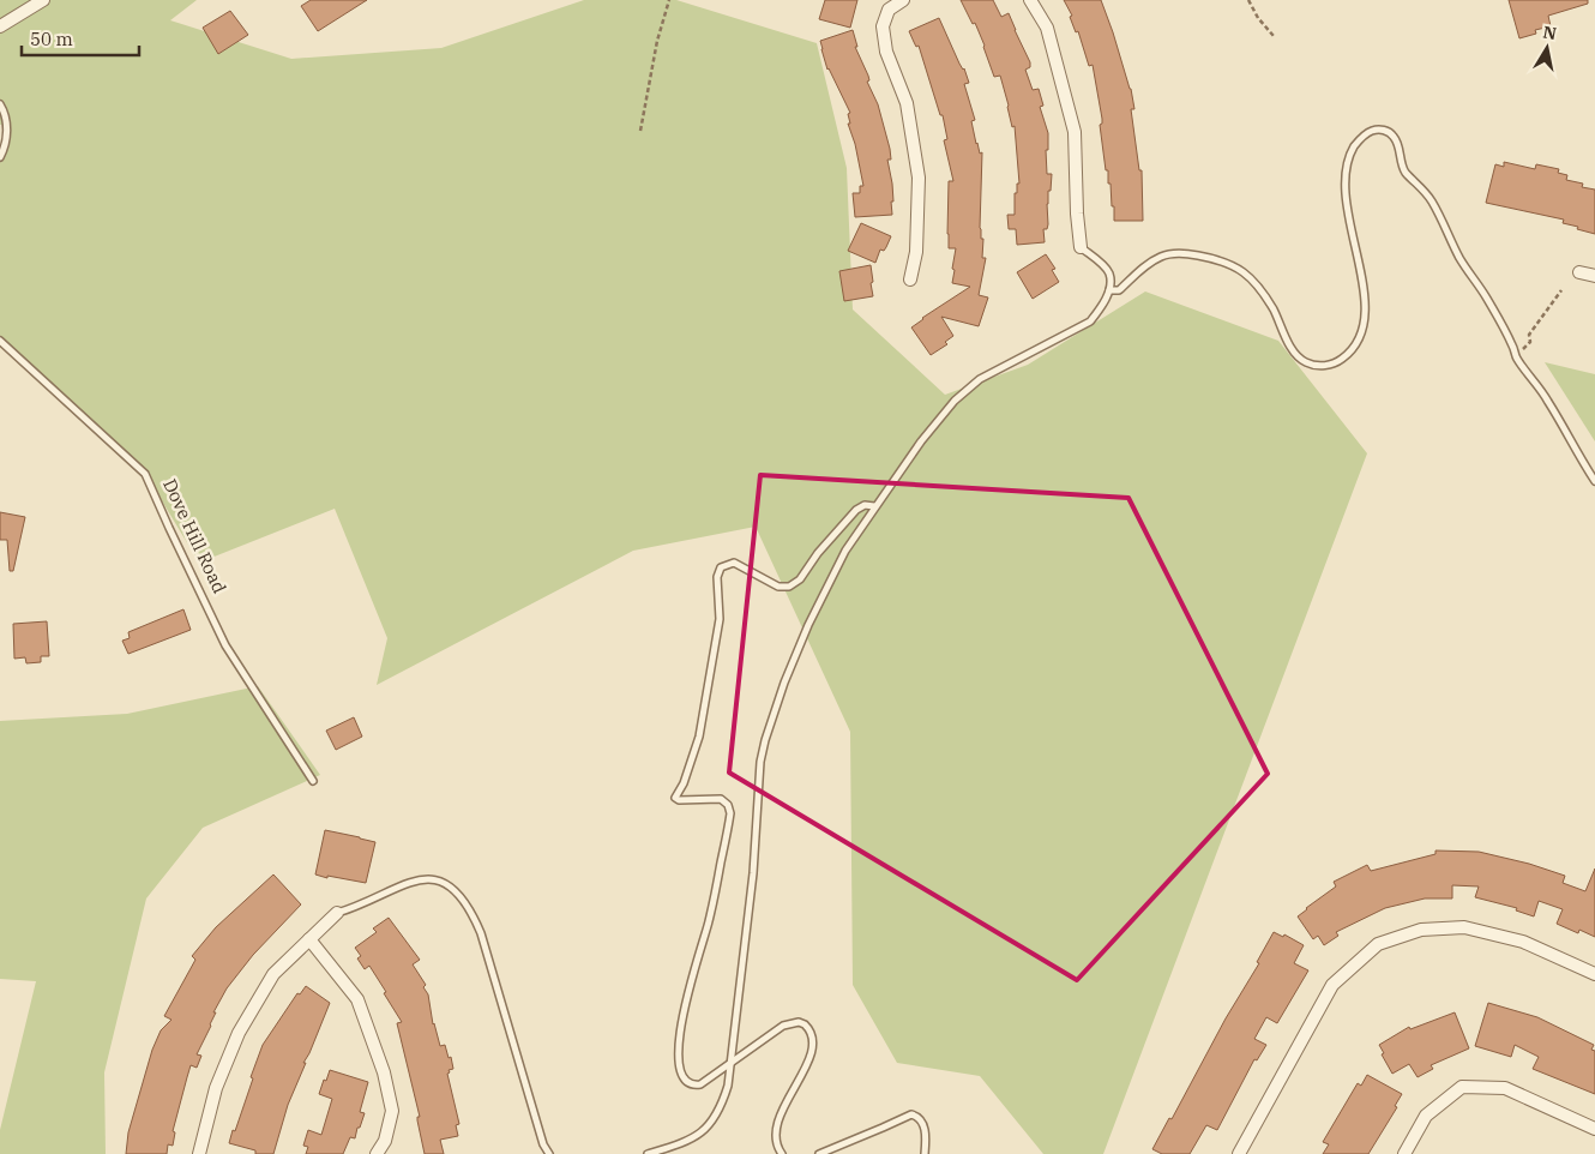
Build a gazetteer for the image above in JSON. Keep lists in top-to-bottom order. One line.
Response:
{"streets":{"lane":["Dove Hill Road"]},"scale_bar":"50 m","north":"top"}
